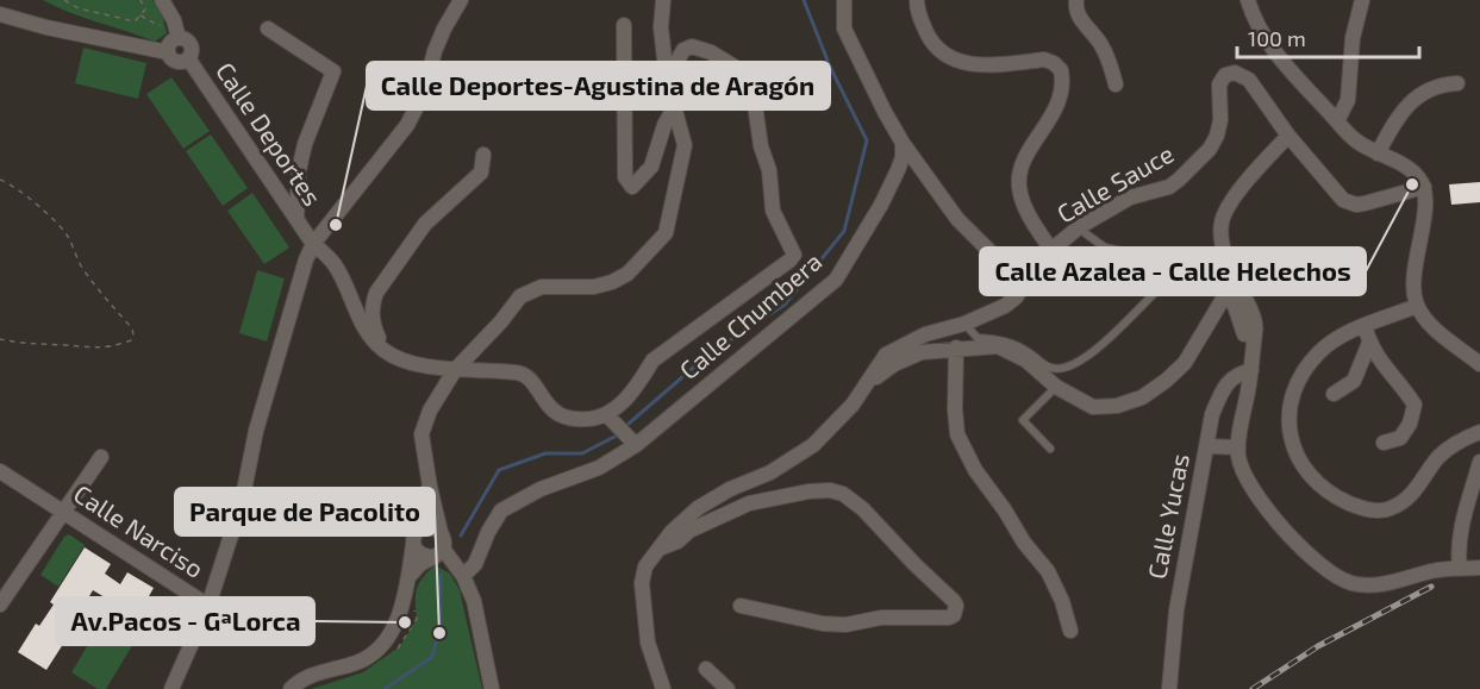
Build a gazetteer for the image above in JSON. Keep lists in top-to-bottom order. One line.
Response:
{"streets":{"street":["Calle Deportes","Calle Sauce","Calle Chumbera","Calle Yucas","Calle Narciso"]},"places":["Calle Azalea - Calle Helechos","Calle Deportes-Agustina de Aragón","Av.Pacos - GªLorca","Parque de Pacolito"],"scale_bar":"100 m"}
